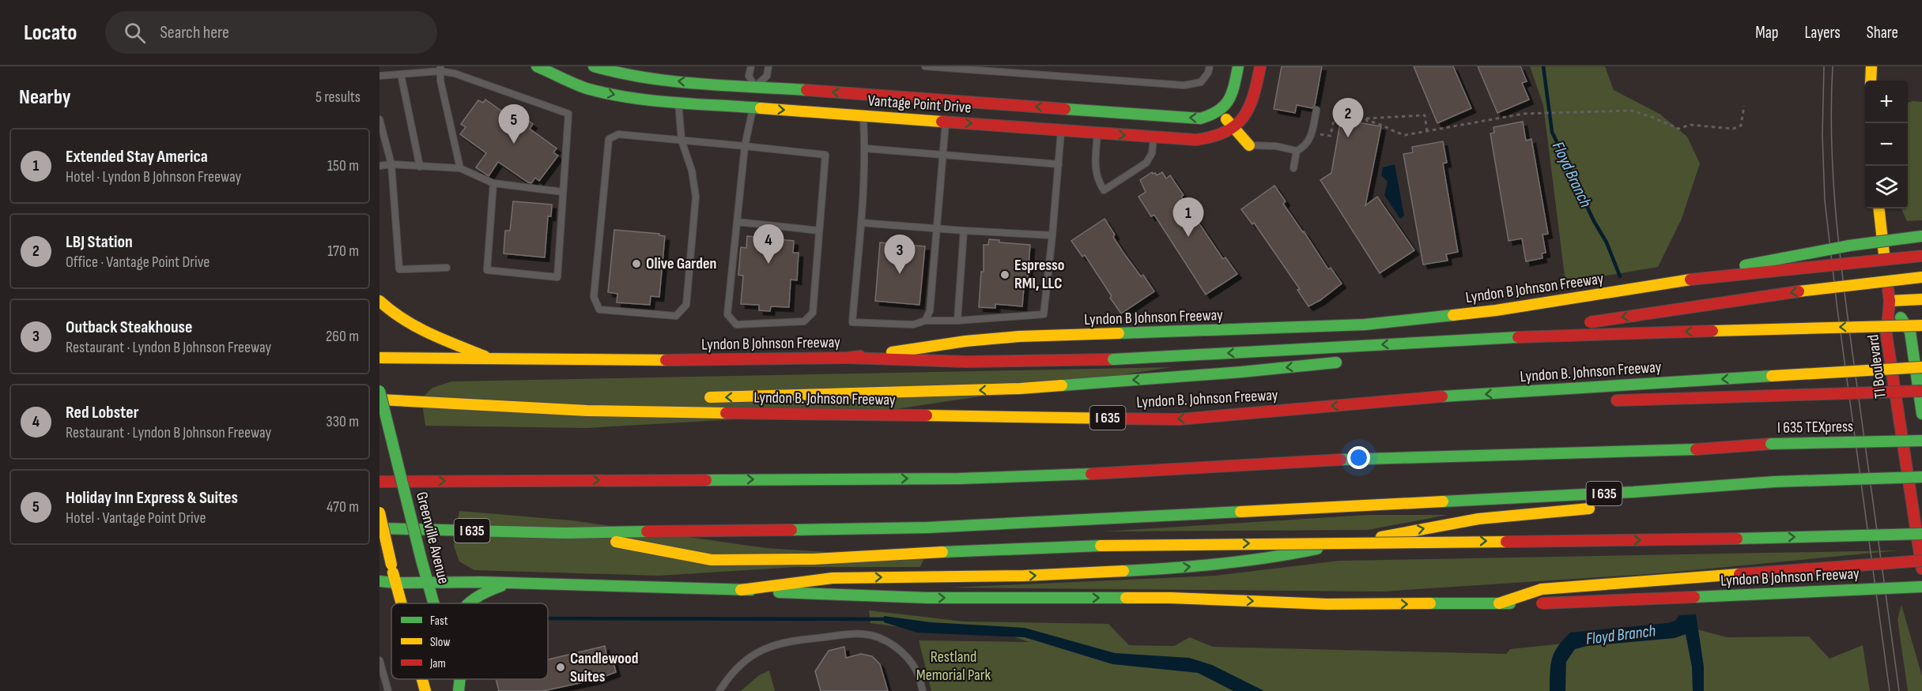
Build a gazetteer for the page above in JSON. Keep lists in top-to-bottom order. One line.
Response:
{"streets":{"main road":["Vantage Point Drive","Lyndon B Johnson Freeway","TI Boulevard","Lyndon B. Johnson Freeway","I 635","I 635 TEXpress","Greenville Avenue"]},"crossings":[["Lyndon B Johnson Freeway","Greenville Avenue"]],"water":["Floyd Branch"],"parks":["Restland Memorial Park"],"places":["Olive Garden","Espresso RMI, LLC","Candlewood Suites"],"legend":["Fast","Slow","Jam"],"page":{"header":"Locato","search":"Search here","nav":["Map","Layers","Share"],"heading":["Nearby","5 results"],"map_buttons":["+","−"],"pins":["2","5","1","4","3"],"list":[{"mark":"1","name":"Extended Stay America","note":"Hotel · Lyndon B Johnson Freeway","value":"150 m"},{"mark":"2","name":"LBJ Station","note":"Office · Vantage Point Drive","value":"170 m"},{"mark":"3","name":"Outback Steakhouse","note":"Restaurant · Lyndon B Johnson Freeway","value":"260 m"},{"mark":"4","name":"Red Lobster","note":"Restaurant · Lyndon B Johnson Freeway","value":"330 m"},{"mark":"5","name":"Holiday Inn Express & Suites","note":"Hotel · Vantage Point Drive","value":"470 m"}]}}
